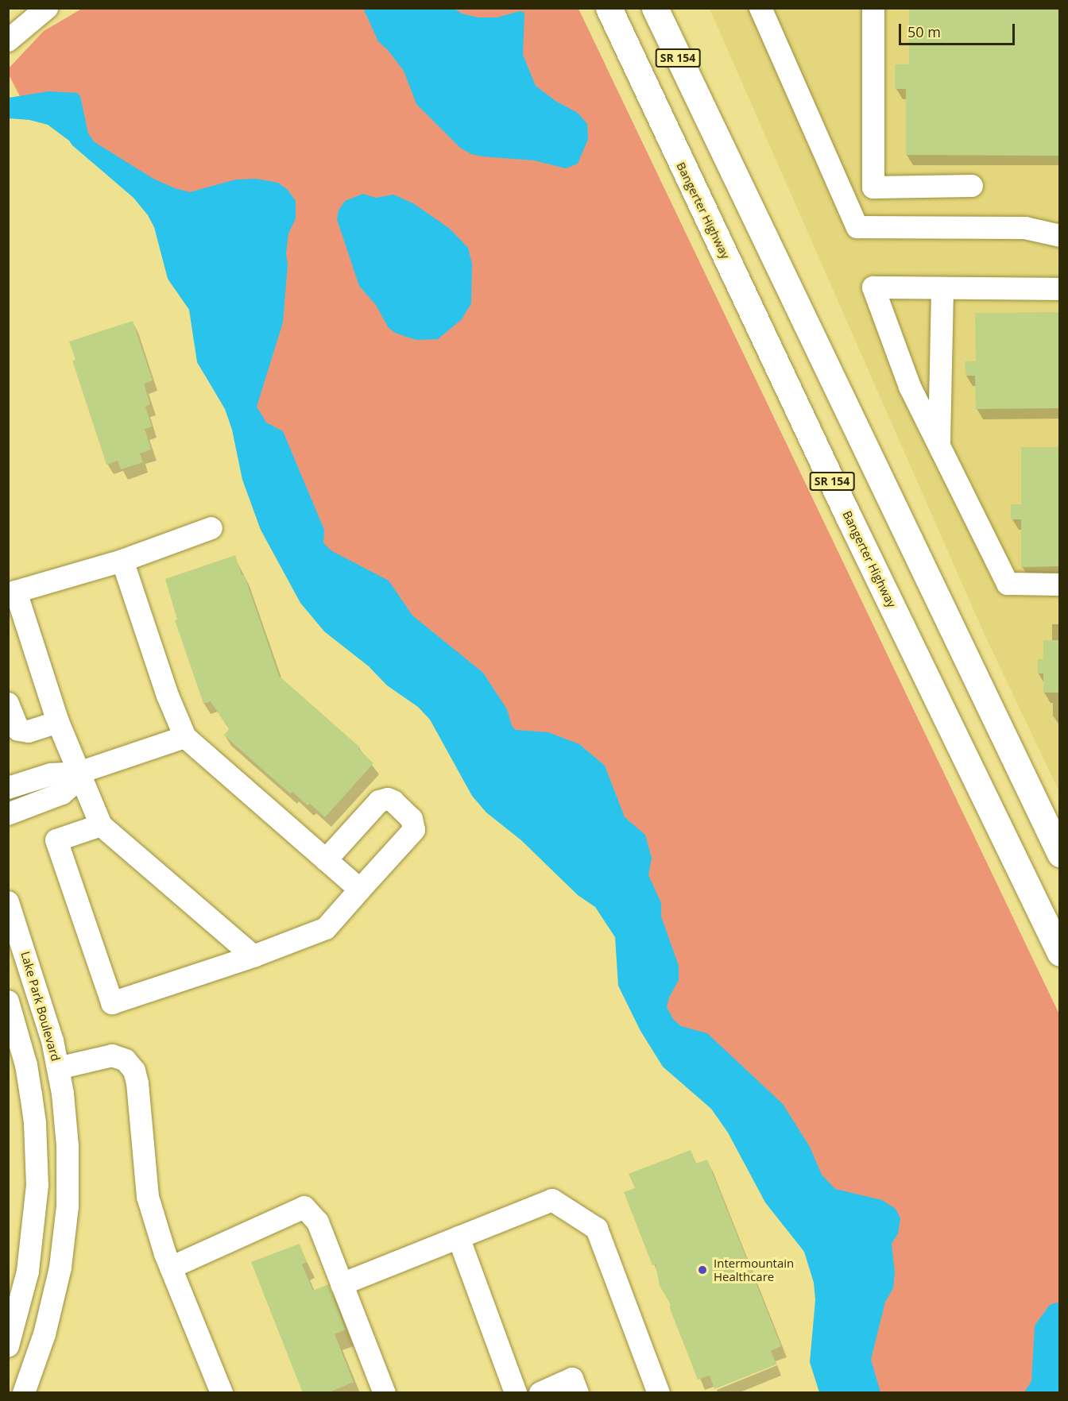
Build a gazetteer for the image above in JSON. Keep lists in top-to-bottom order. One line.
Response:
{"streets":{"highway":["SR 154","Bangerter Highway"],"street":["Lake Park Boulevard"]},"places":["Intermountain Healthcare"],"scale_bar":"50 m"}
